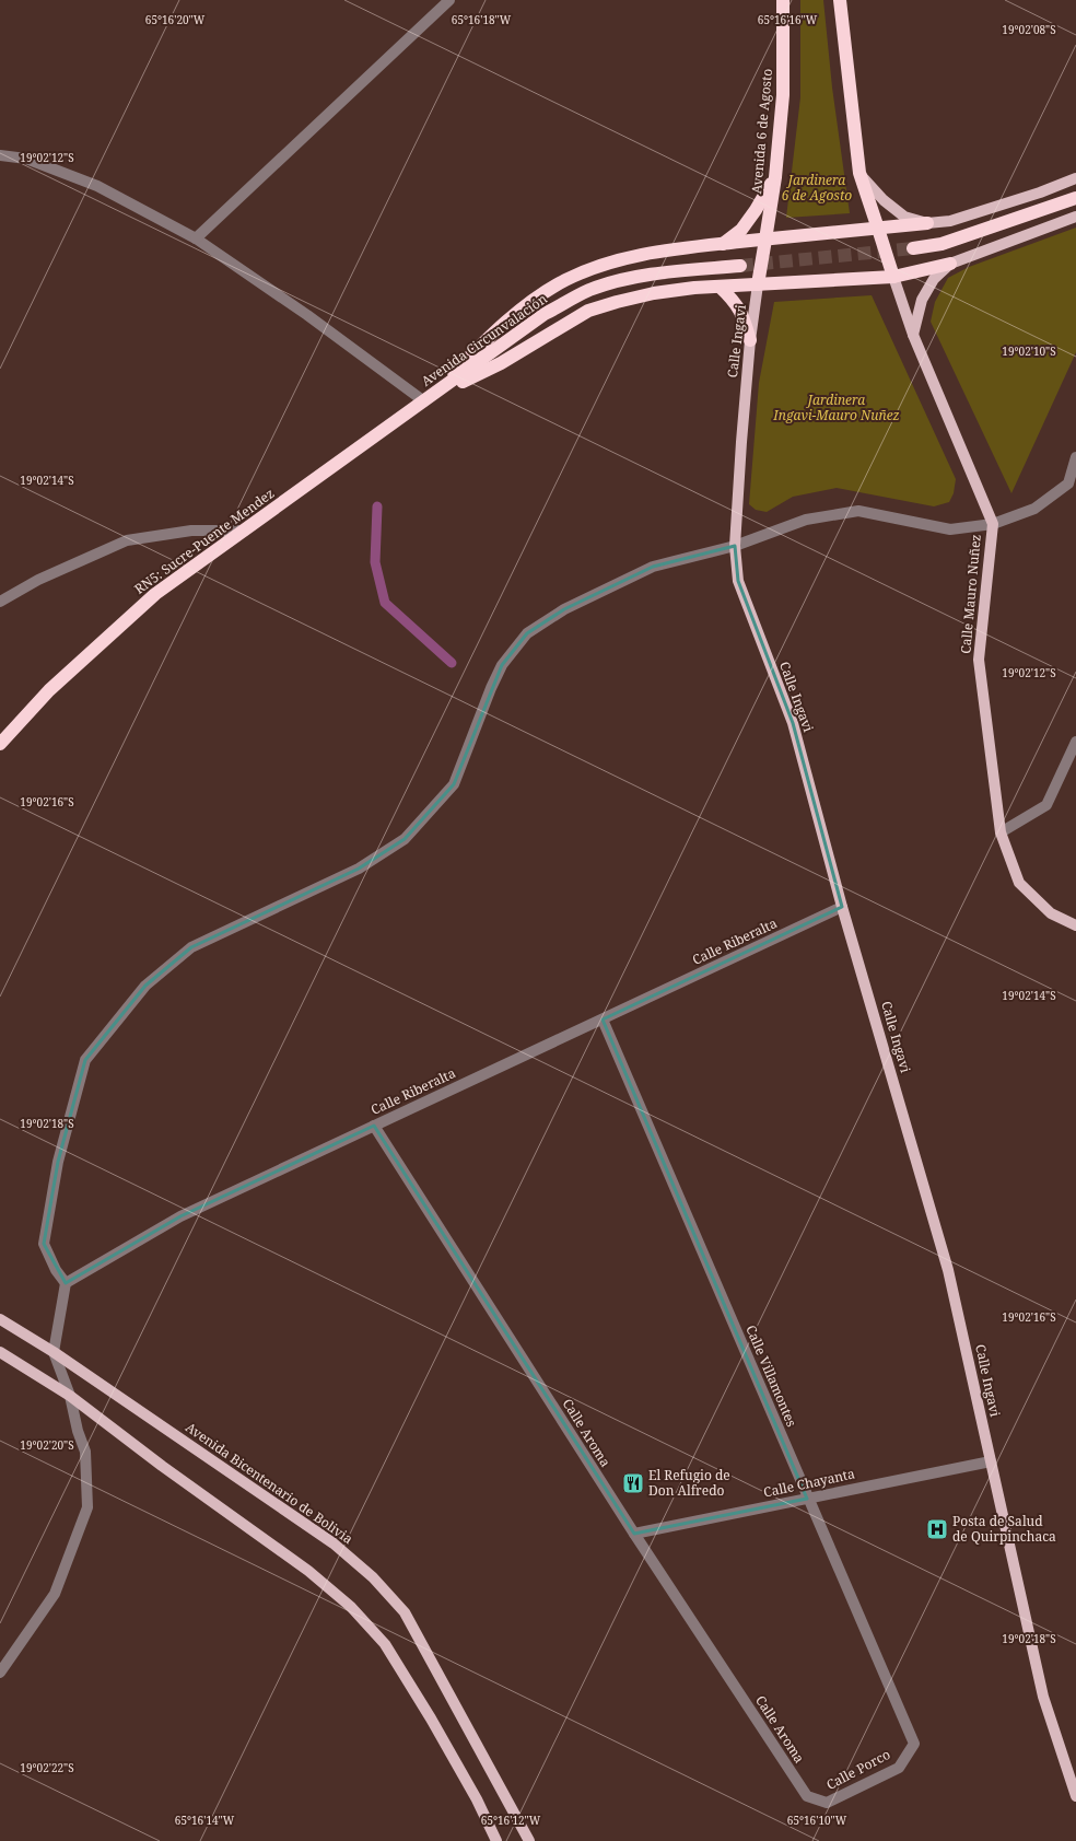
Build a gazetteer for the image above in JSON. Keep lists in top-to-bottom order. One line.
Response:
{"streets":{"highway":["Avenida 6 de Agosto","Avenida Circunvalación","RN5: Sucre-Puente Mendez"],"main road":["Calle Ingavi","Calle Mauro Nuñez","Avenida Bicentenario de Bolivia"],"street":["Calle Riberalta","Calle Villamontes","Calle Aroma","Calle Chayanta","Calle Porco"]},"crossings":[["Avenida 6 de Agosto","Calle Ingavi"],["Avenida Circunvalación","RN5: Sucre-Puente Mendez"],["Calle Ingavi","Calle Riberalta"],["Calle Ingavi","Calle Chayanta"],["Calle Riberalta","Calle Villamontes"],["Calle Riberalta","Calle Aroma"],["Calle Villamontes","Calle Chayanta"],["Calle Villamontes","Calle Porco"],["Calle Aroma","Calle Chayanta"],["Calle Aroma","Calle Porco"]],"parks":["Jardinera 6 de Agosto","Jardinera Ingavi-Mauro Nuñez"],"places":{"restaurant":["El Refugio de Don Alfredo"],"hospital":["Posta de Salud de Quirpinchaca"]},"coordinates":["65°16'20\"W","65°16'18\"W","65°16'16\"W","19°02'08\"S","19°02'12\"S","19°02'10\"S","19°02'14\"S","19°02'16\"S","19°02'18\"S","19°02'20\"S","19°02'22\"S","65°16'14\"W","65°16'12\"W","65°16'10\"W"]}
